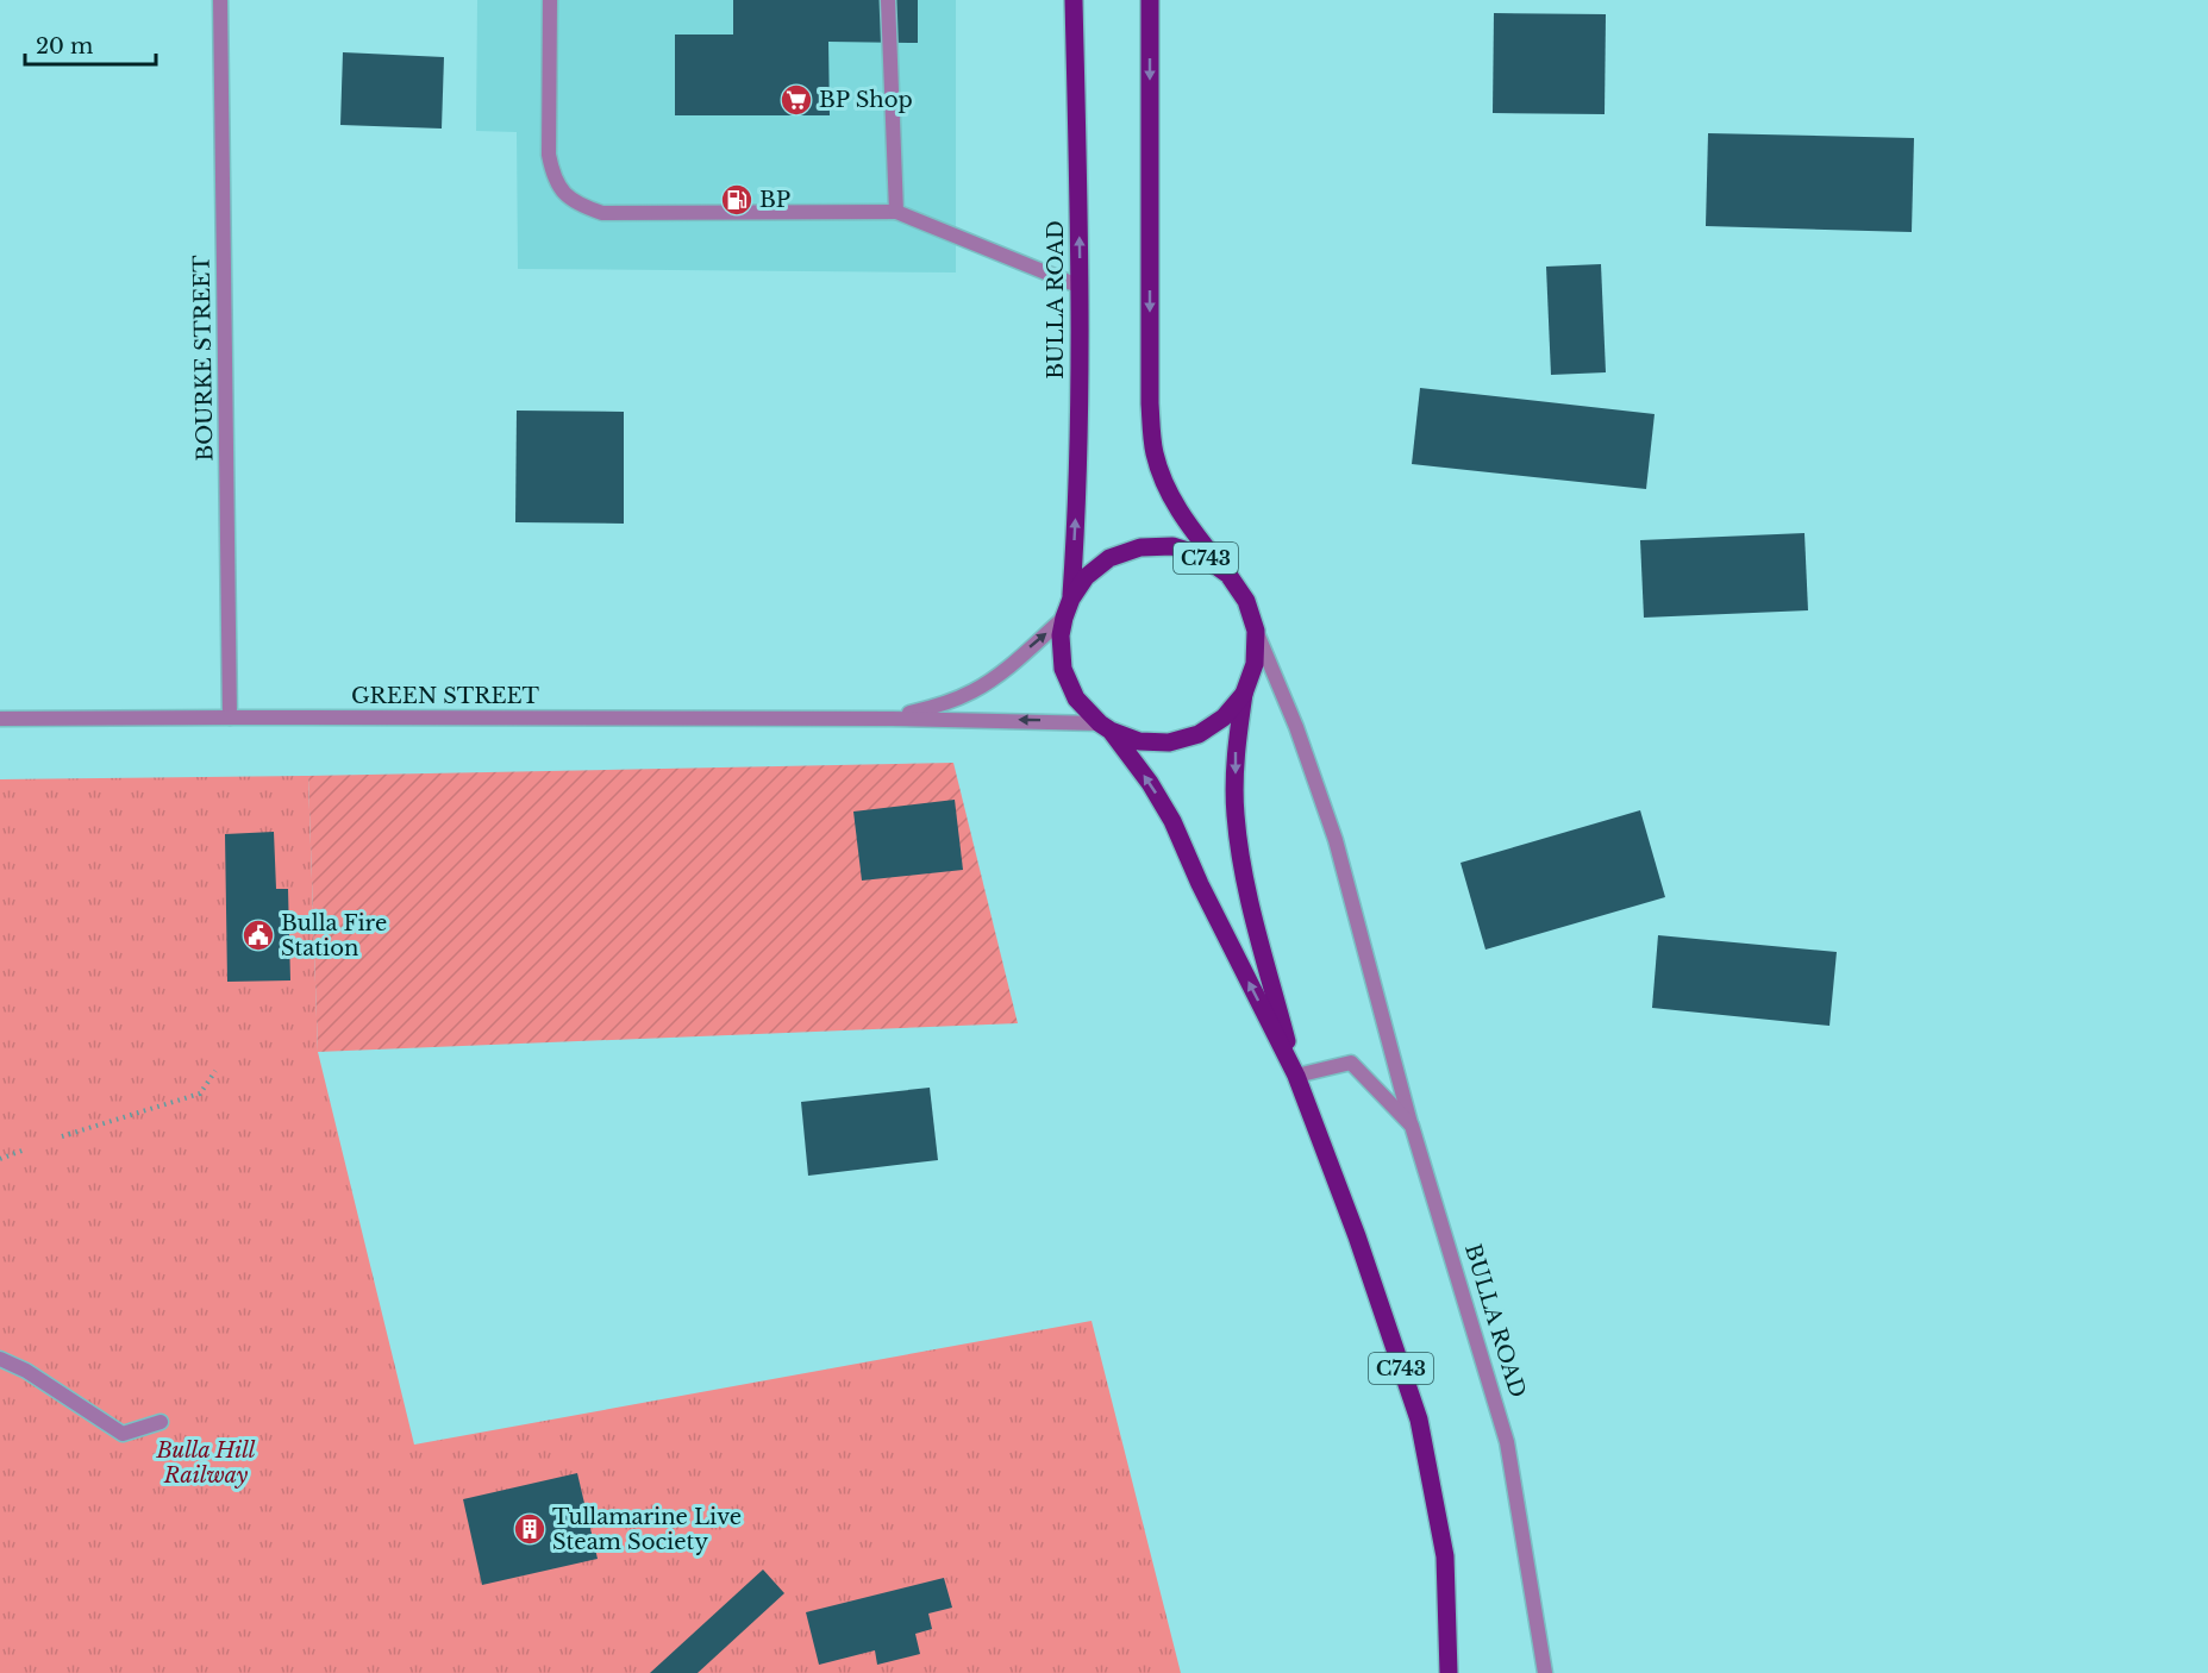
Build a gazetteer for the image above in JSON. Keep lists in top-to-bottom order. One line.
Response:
{"streets":{"main road":["BULLA ROAD","C743"],"street":["BOURKE STREET","GREEN STREET"]},"crossings":[["BULLA ROAD","C743"],["BULLA ROAD","GREEN STREET"],["BOURKE STREET","GREEN STREET"],["C743","GREEN STREET"]],"parks":["Bulla Hill Railway"],"places":{"supermarket":["BP Shop"],"fuel station":["BP"],"public building":["Bulla Fire Station"],"building":["Tullamarine Live Steam Society"]},"scale_bar":"20 m"}
